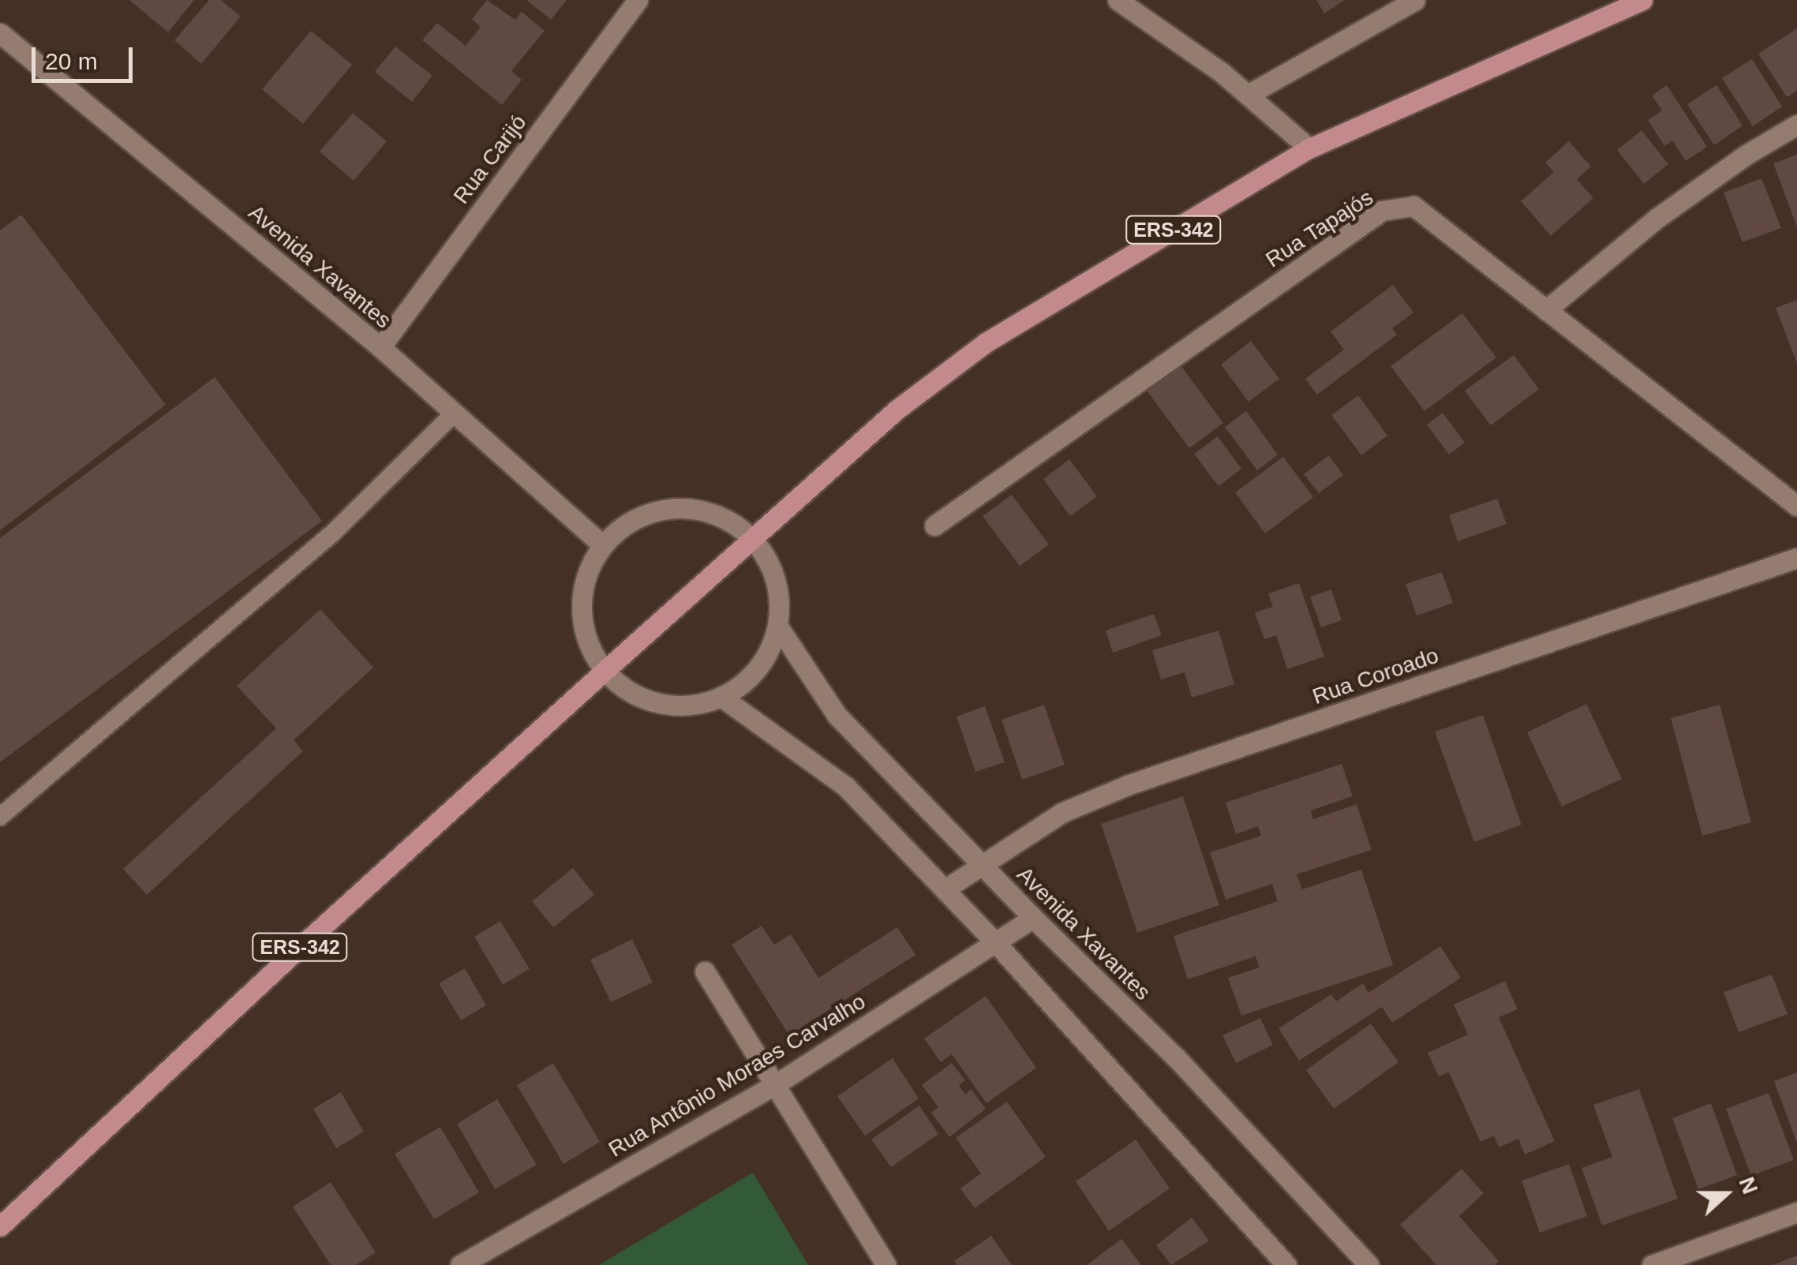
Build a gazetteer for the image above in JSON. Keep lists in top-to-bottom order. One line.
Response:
{"streets":{"main road":["ERS-342"],"street":["Rua Carijó","Rua Tapajós","Avenida Xavantes","Rua Coroado","Rua Antônio Moraes Carvalho"]},"crossings":[["Rua Carijó","Avenida Xavantes"],["Avenida Xavantes","Rua Coroado"],["Avenida Xavantes","Rua Antônio Moraes Carvalho"]],"scale_bar":"20 m","north":"right"}
